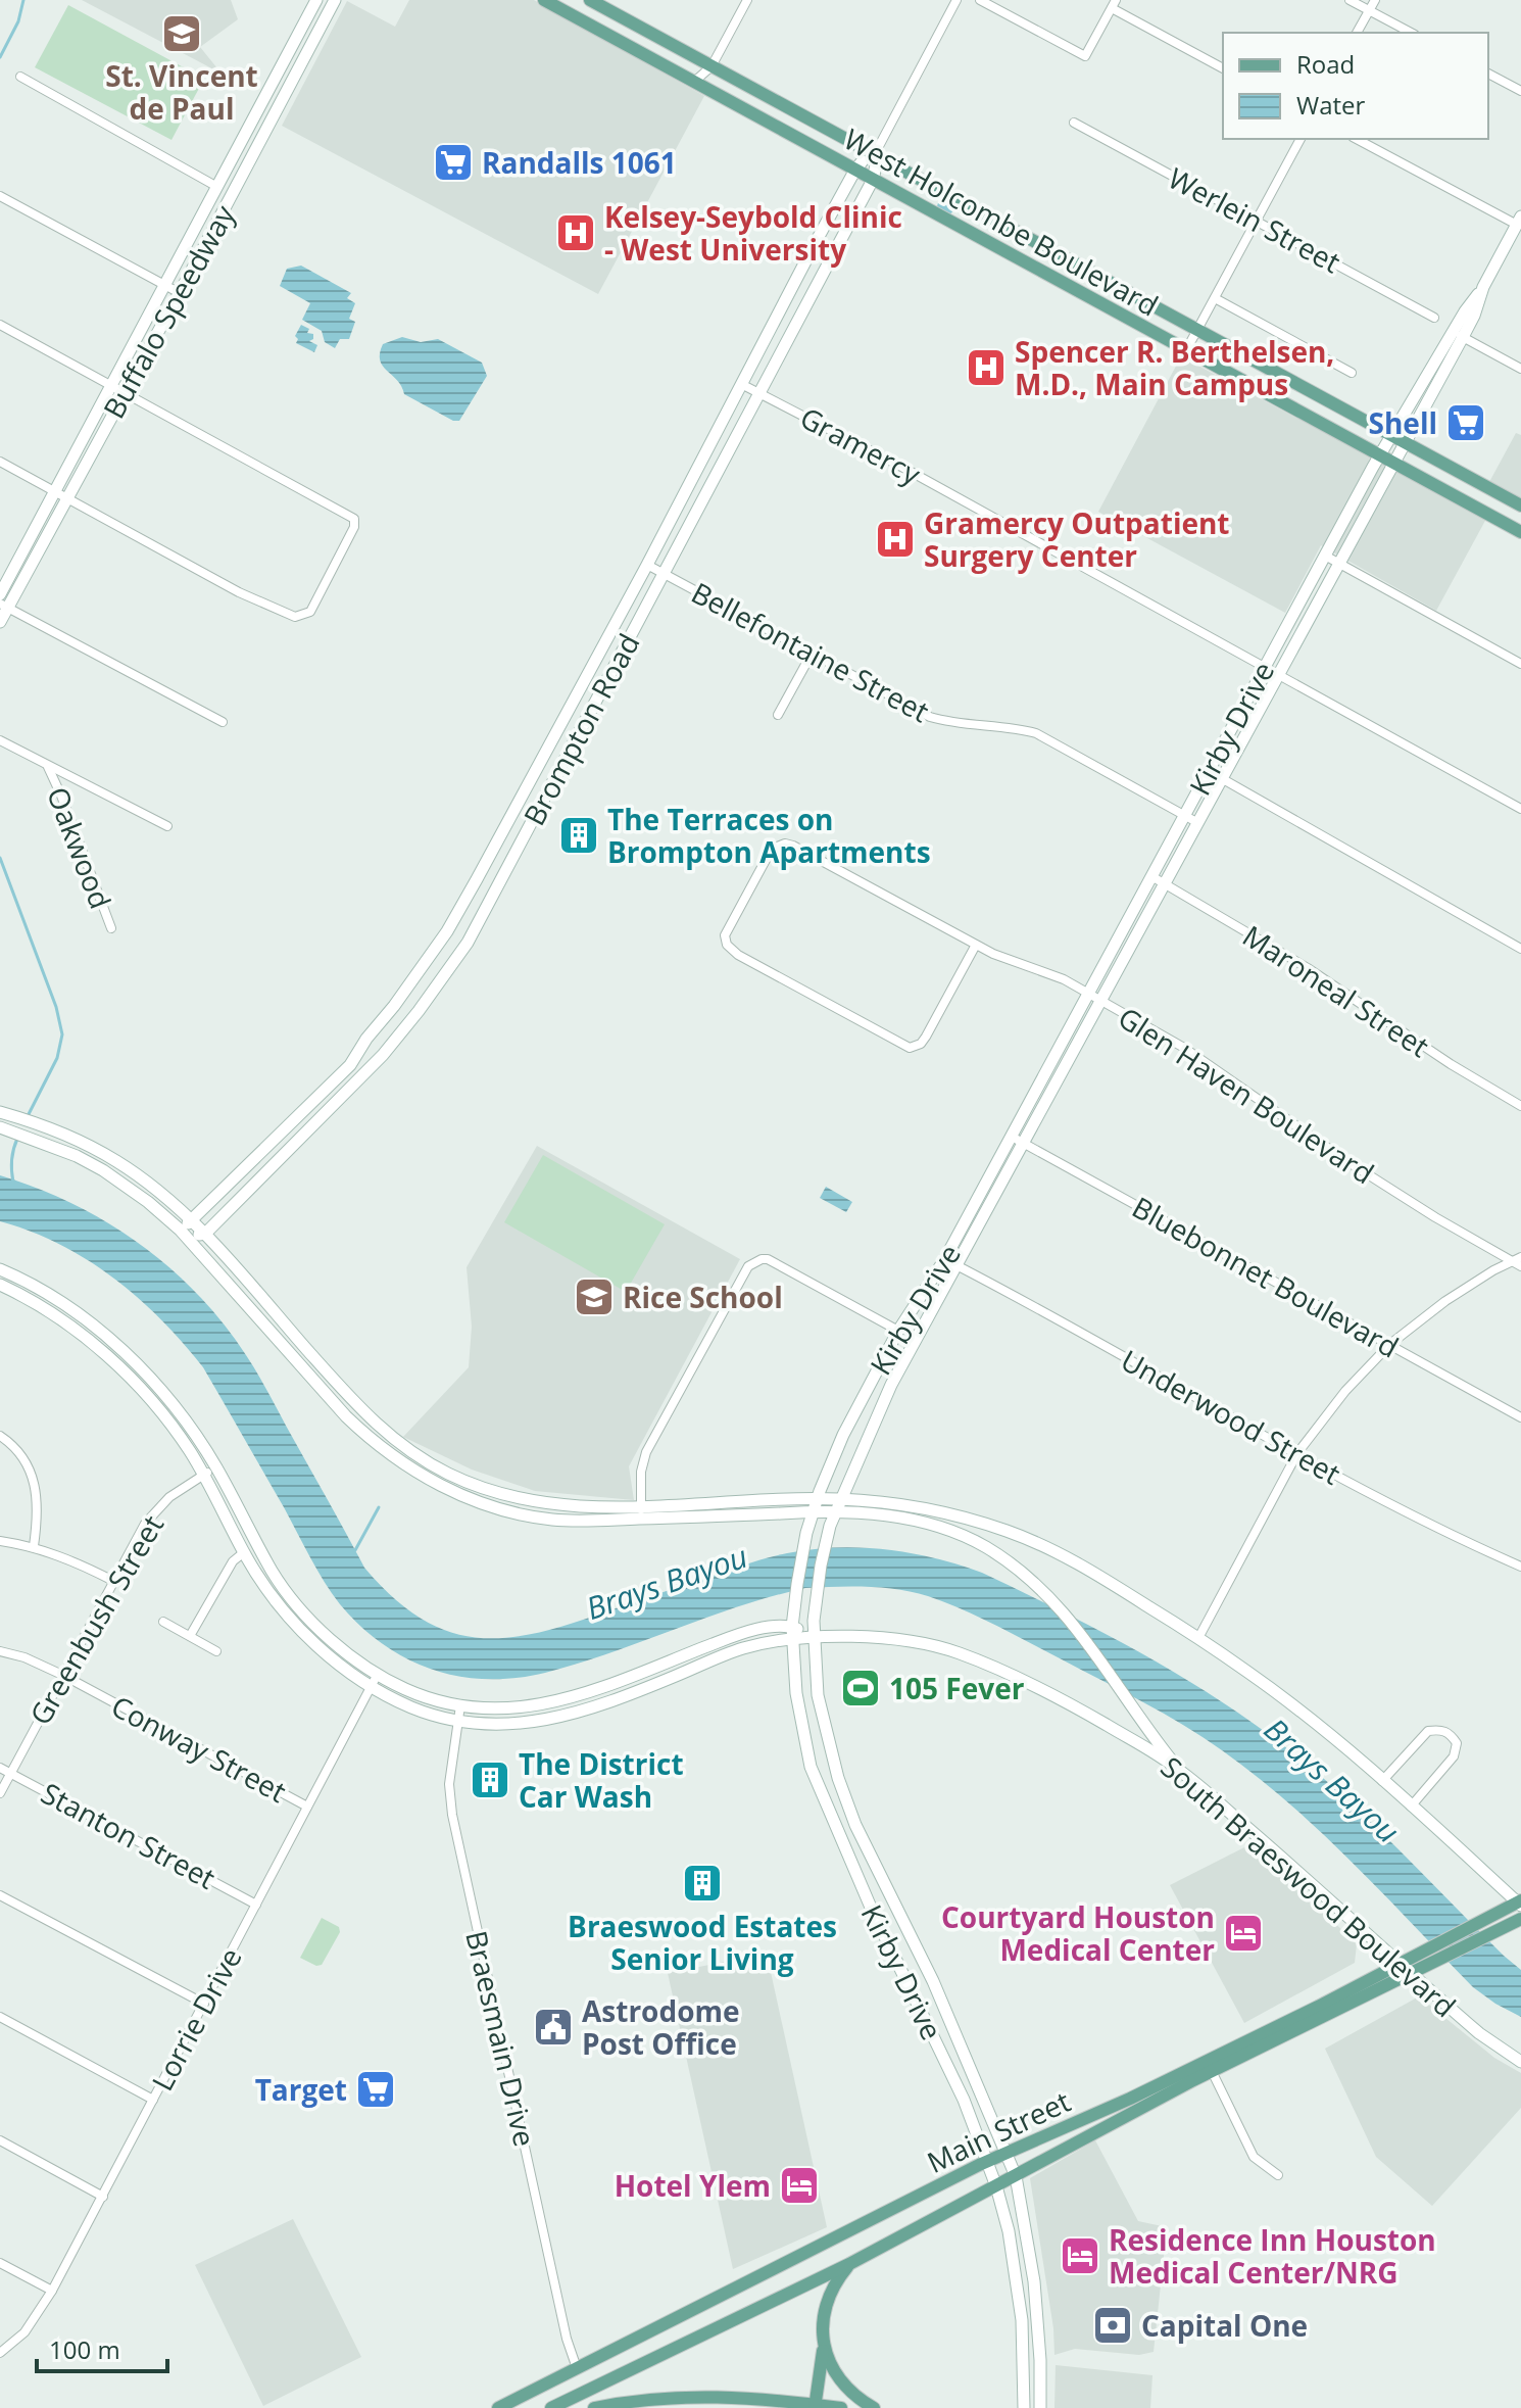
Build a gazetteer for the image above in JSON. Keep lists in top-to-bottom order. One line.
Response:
{"streets":{"main road":["West Holcombe Boulevard","Buffalo Speedway","Kirby Drive","Brompton Road","South Braeswood Boulevard","Main Street"],"street":["Werlein Street","Gramercy","Bellefontaine Street","Oakwood","Maroneal Street","Glen Haven Boulevard","Bluebonnet Boulevard","Underwood Street","Greenbush Street","Conway Street","Stanton Street","Lorrie Drive","Braesmain Drive"]},"crossings":[["West Holcombe Boulevard","Kirby Drive"],["West Holcombe Boulevard","Brompton Road"],["Gramercy","Kirby Drive"],["Gramercy","Brompton Road"],["Bellefontaine Street","Kirby Drive"],["Bellefontaine Street","Brompton Road"],["Kirby Drive","Maroneal Street"],["Kirby Drive","Glen Haven Boulevard"],["Kirby Drive","Bluebonnet Boulevard"],["Kirby Drive","Underwood Street"],["Kirby Drive","South Braeswood Boulevard"],["Kirby Drive","Main Street"],["Greenbush Street","Conway Street"],["Greenbush Street","Stanton Street"],["Conway Street","Lorrie Drive"],["Stanton Street","Lorrie Drive"],["South Braeswood Boulevard","Main Street"],["Braesmain Drive","Main Street"]],"water":["Brays Bayou"],"places":{"school or university":["St. Vincent de Paul","Rice School"],"supermarket":["Randalls 1061","Shell","Target"],"hospital":["Kelsey-Seybold Clinic - West University","Spencer R. Berthelsen, M.D., Main Campus","Gramercy Outpatient Surgery Center"],"building":["The Terraces on Brompton Apartments","The District Car Wash","Braeswood Estates Senior Living"],"sports":["105 Fever"],"hotel":["Courtyard Houston Medical Center","Hotel Ylem","Residence Inn Houston Medical Center/NRG"],"public building":["Astrodome Post Office"],"bank":["Capital One"]},"legend":["Road","Water"],"scale_bar":"100 m"}
